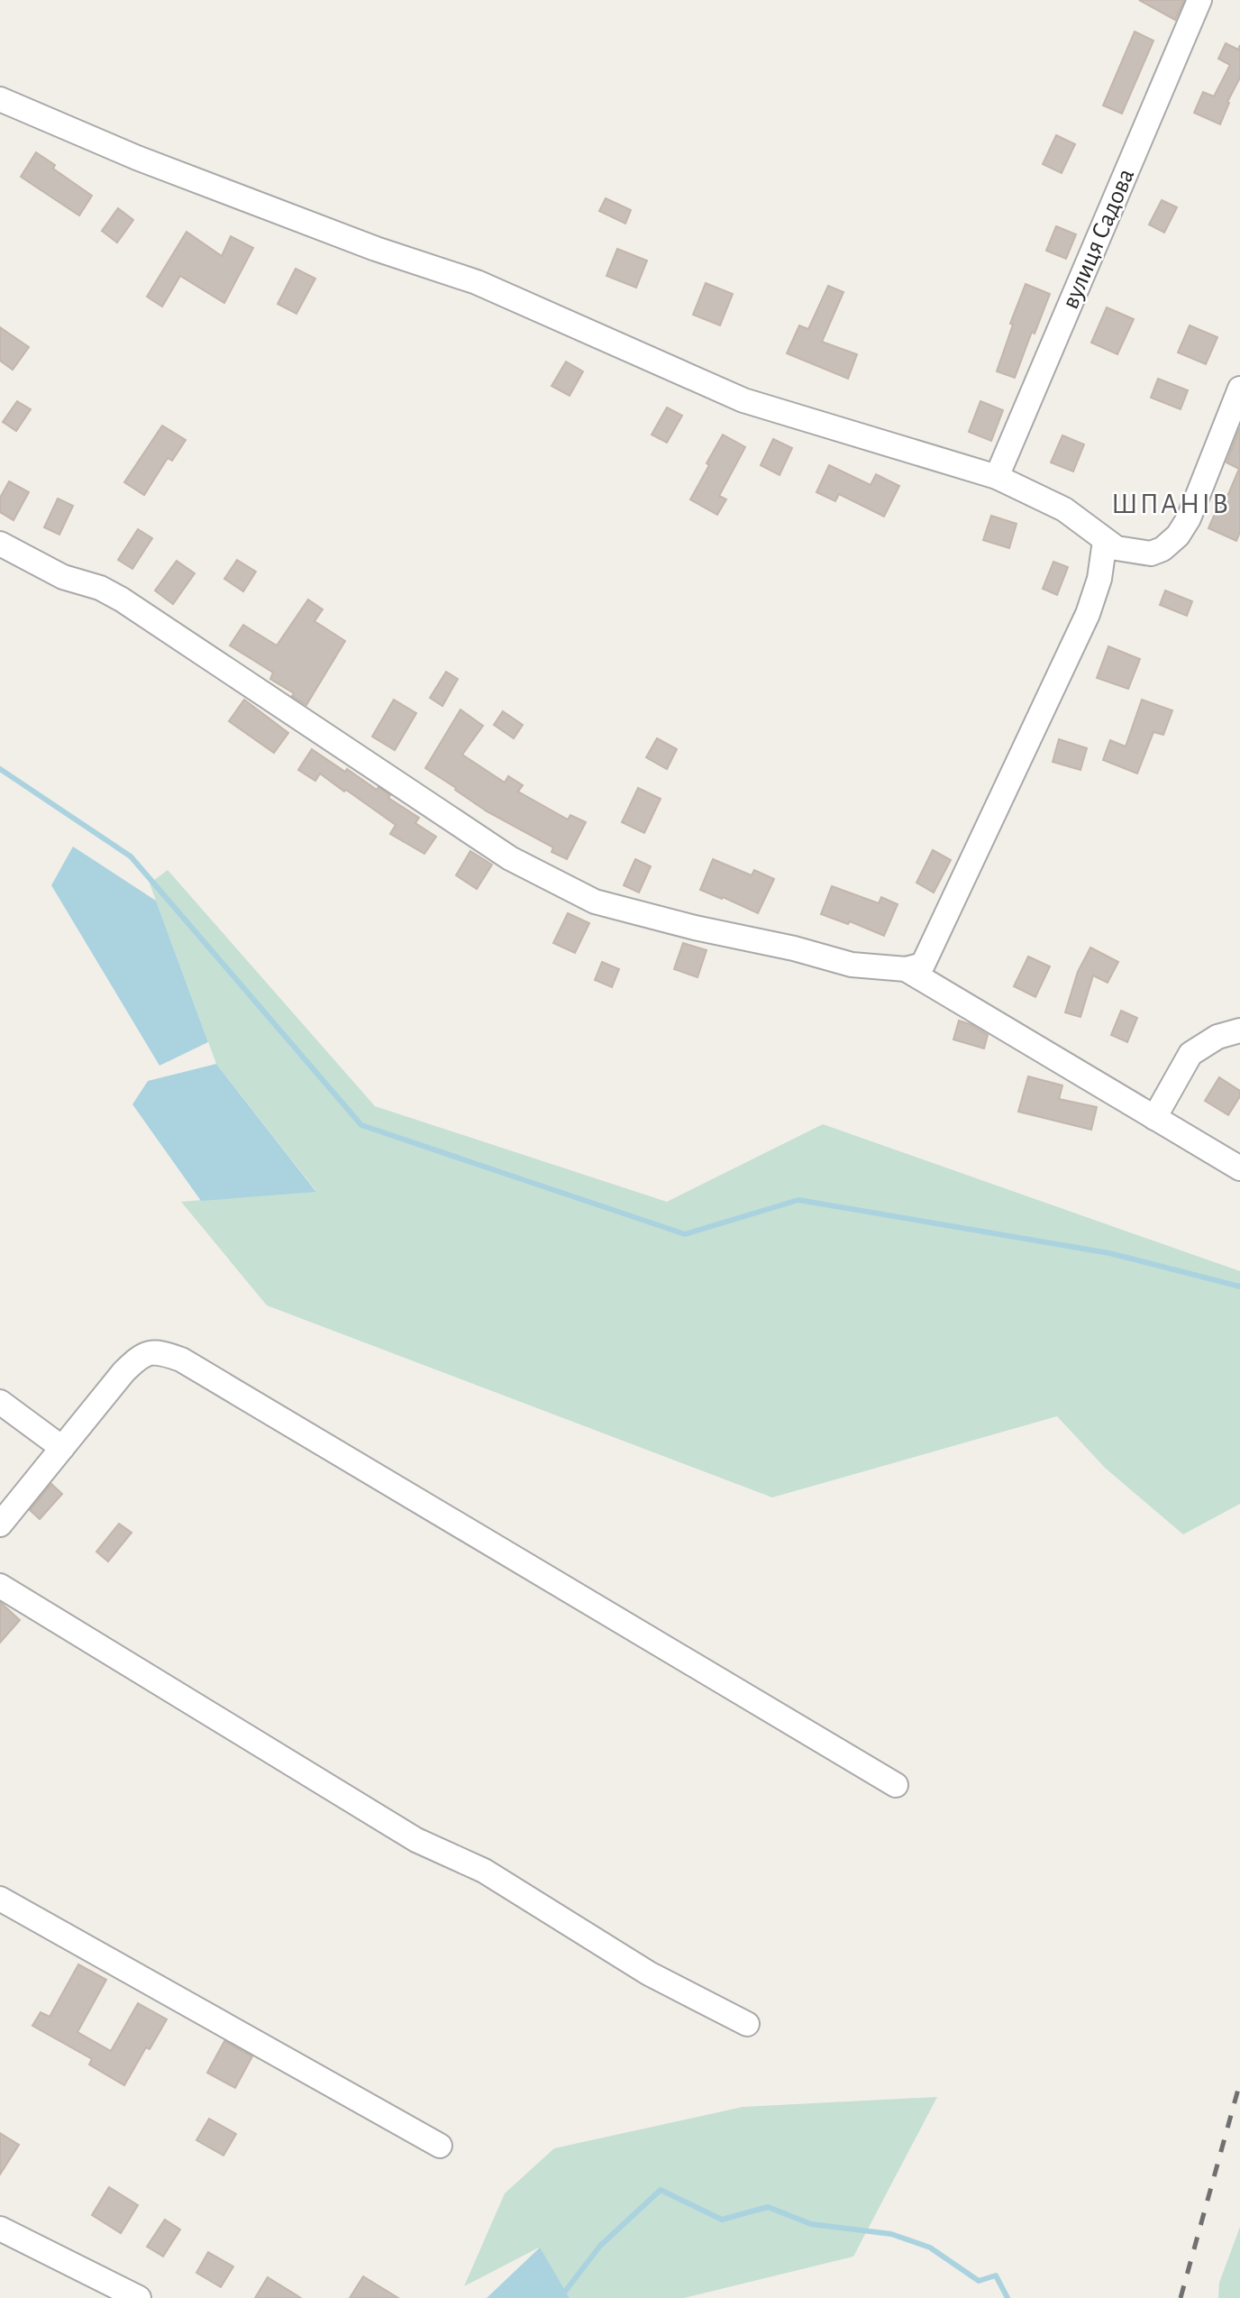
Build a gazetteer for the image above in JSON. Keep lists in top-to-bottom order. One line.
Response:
{"streets":{"street":["вулиця Садова"]},"districts":["ШПАНІВ"]}
